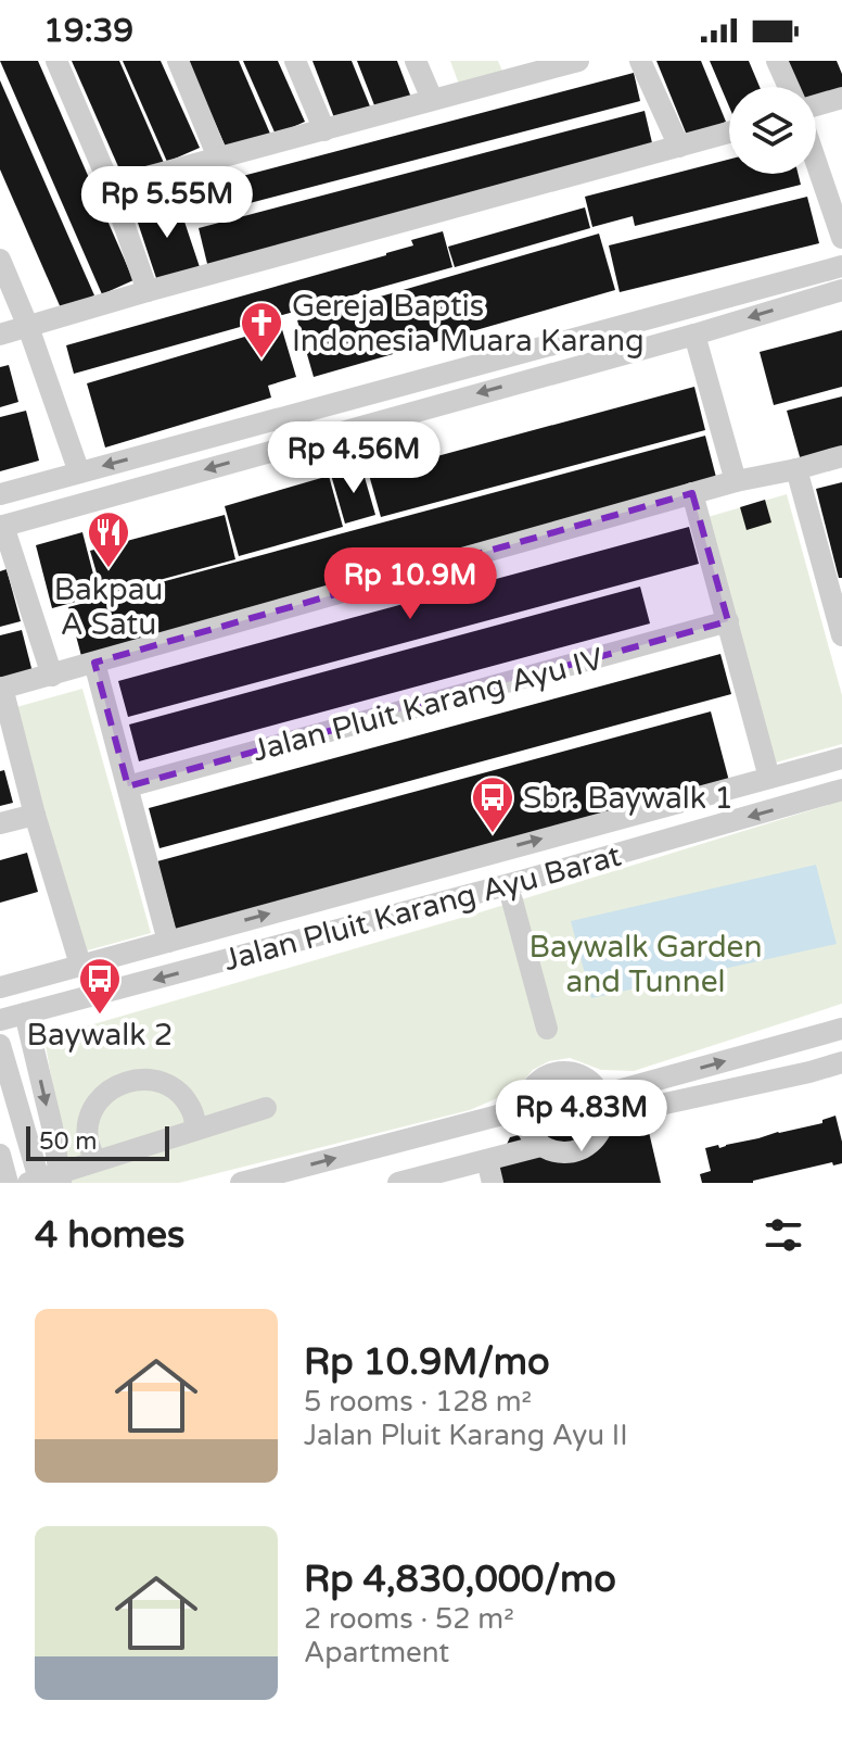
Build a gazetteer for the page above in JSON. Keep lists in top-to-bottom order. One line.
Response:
{"streets":{"street":["Jalan Pluit Karang Ayu IV","Jalan Pluit Karang Ayu Barat"]},"parks":["Baywalk Garden and Tunnel"],"places":{"church":["Gereja Baptis Indonesia Muara Karang"],"restaurant":["Bakpau A Satu"],"bus stop":["Sbr. Baywalk 1","Baywalk 2"]},"scale_bar":"50 m","page":{"status":"19:39","price":["Rp 5.55M","Rp 4.56M","Rp 10.9M","Rp 4.83M"],"scale":"50 m","heading":"4 homes","list":[{"name":"Rp 10.9M/mo","note":"5 rooms · 128 m² · Jalan Pluit Karang Ayu II"},{"name":"Rp 4,830,000/mo","note":"2 rooms · 52 m² · Apartment"}]}}
